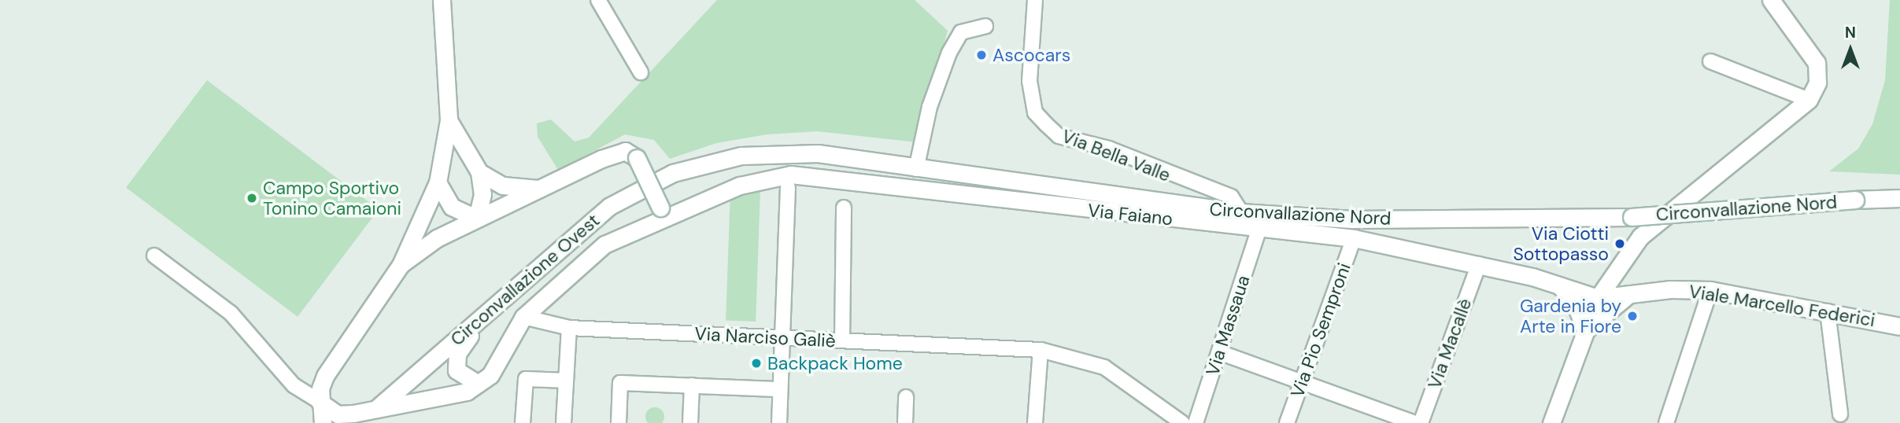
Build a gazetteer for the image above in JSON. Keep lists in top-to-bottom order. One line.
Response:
{"streets":{"main road":["Circonvallazione Nord","Via Faiano","Circonvallazione Ovest","Viale Marcello Federici"],"street":["Via Bella Valle","Via Massaua","Via Pio Semproni","Via Narciso Galiè","Via Macallè"]},"crossings":[["Via Bella Valle","Circonvallazione Nord"],["Circonvallazione Nord","Circonvallazione Ovest"],["Via Faiano","Circonvallazione Ovest"],["Via Faiano","Viale Marcello Federici"],["Via Faiano","Via Massaua"],["Via Faiano","Via Pio Semproni"],["Via Faiano","Via Narciso Galiè"],["Via Faiano","Via Macallè"]],"places":["Ascocars","Campo Sportivo Tonino Camaioni","Via Ciotti Sottopasso","Gardenia by Arte in Fiore","Backpack Home"],"north":"top"}
